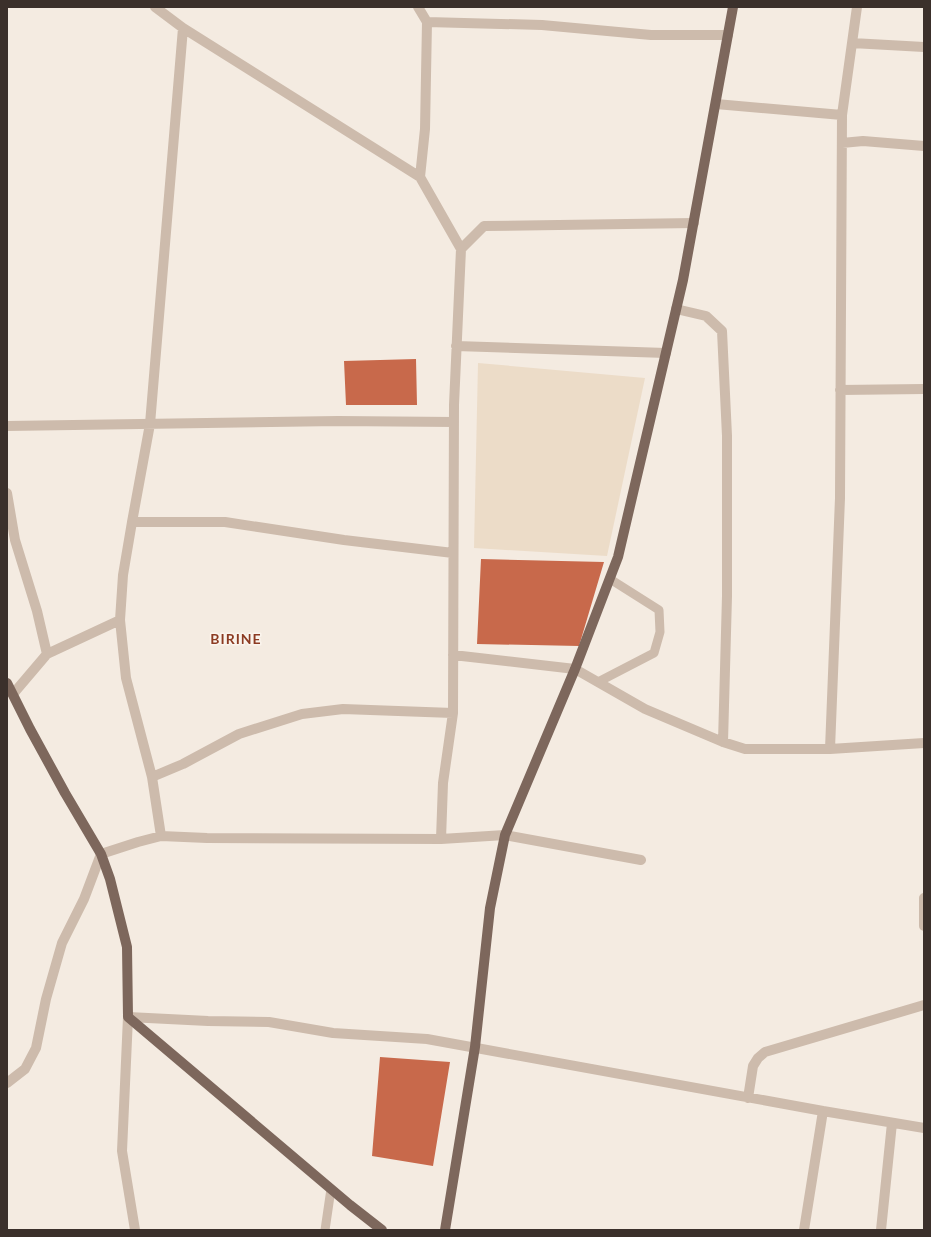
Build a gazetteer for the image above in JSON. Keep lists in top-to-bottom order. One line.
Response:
{"districts":["BIRINE"]}
